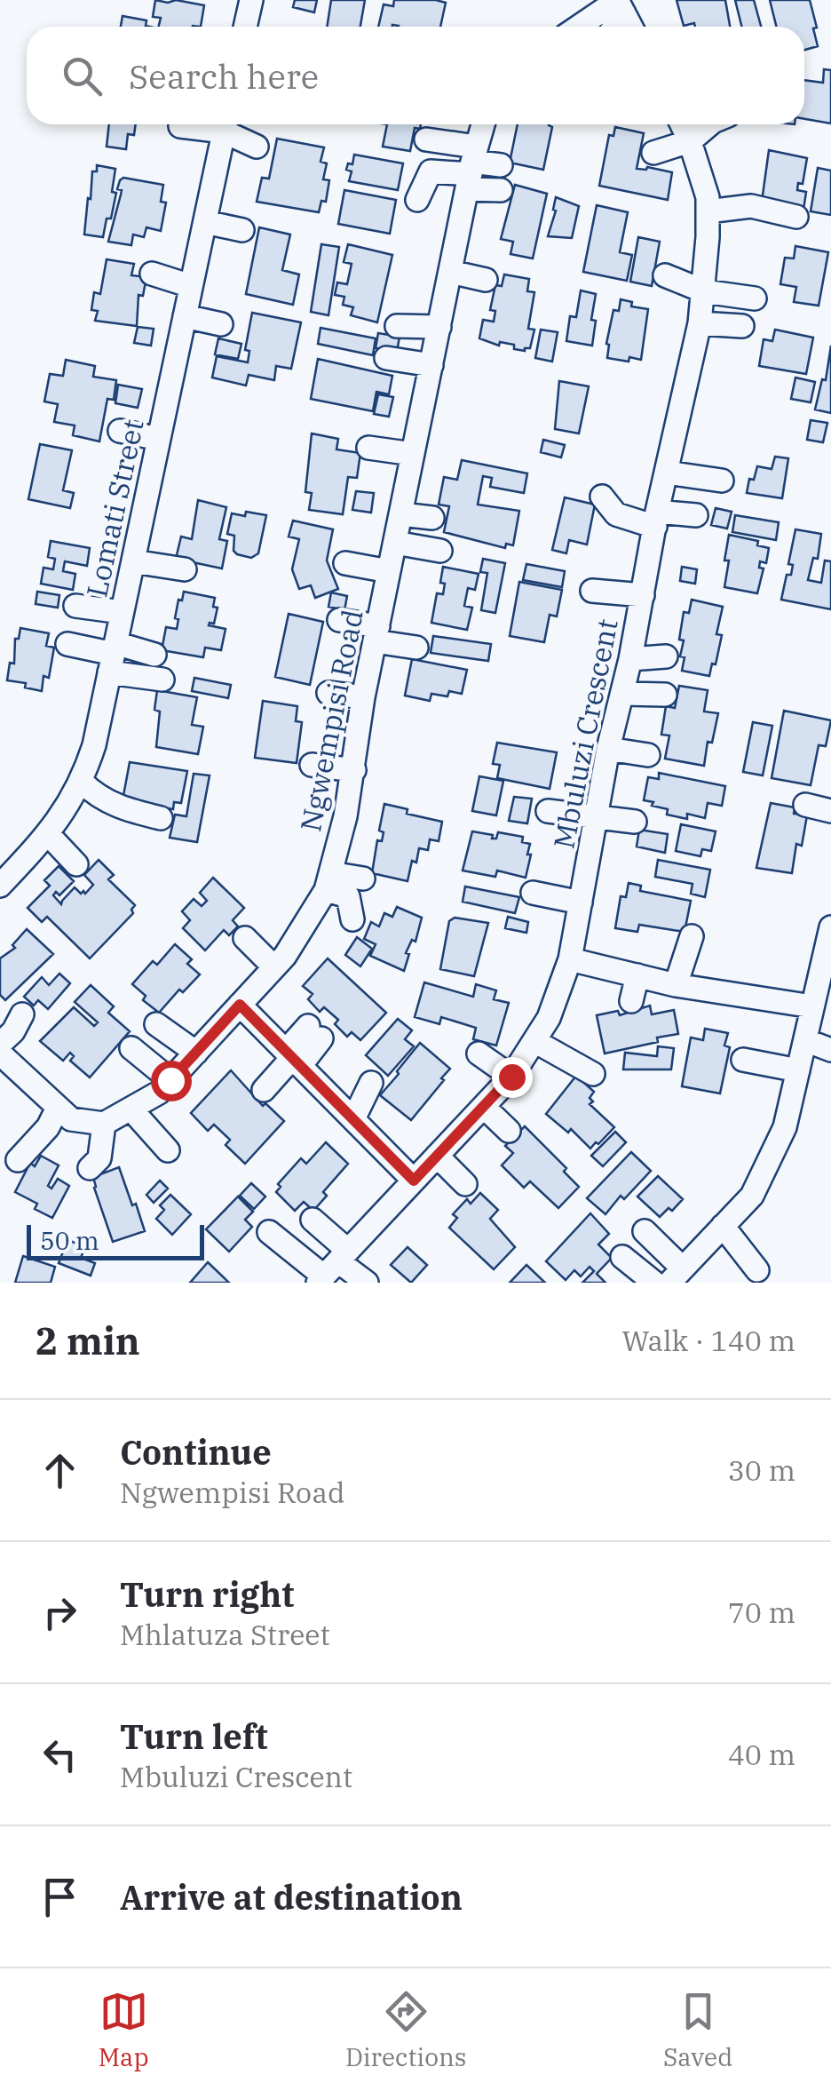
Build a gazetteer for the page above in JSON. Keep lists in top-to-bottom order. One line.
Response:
{"streets":{"street":["Lomati Street","Ngwempisi Road","Mbuluzi Crescent"]},"scale_bar":"50 m","page":{"search":"Search here","scale":"50 m","heading":["2 min","Walk · 140 m"],"list":[["Continue","Ngwempisi Road","30 m"],["Turn right","Mhlatuza Street","70 m"],["Turn left","Mbuluzi Crescent","40 m"],"Arrive at destination"],"nav":["Map","Directions","Saved"]}}
